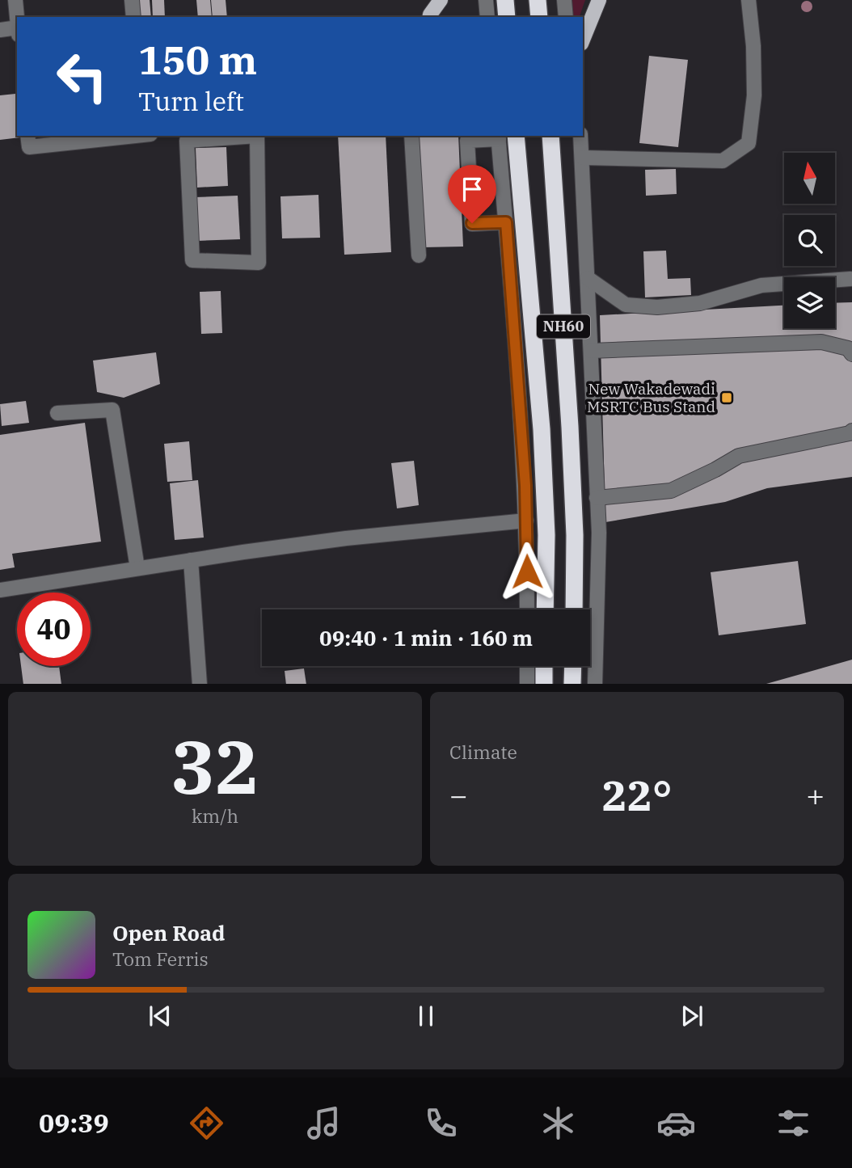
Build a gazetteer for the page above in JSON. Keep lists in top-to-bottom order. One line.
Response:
{"streets":{"highway":["NH60"]},"places":{"transit":["New Wakadewadi MSRTC Bus Stand"]},"north":"top","page":{"turn":["150 m","Turn left"],"limit":"40","trip":"09:40 · 1 min · 160 m","tile":[["32","km/h"],"Climate"],"heat":["−","22°","+"],"song":["Open Road","Tom Ferris"],"tabs":"09:39"}}
